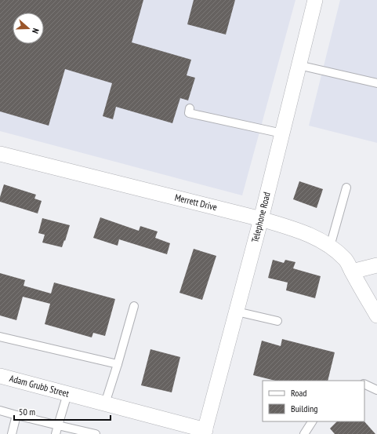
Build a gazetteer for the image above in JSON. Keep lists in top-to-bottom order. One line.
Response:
{"streets":{"street":["Merrett Drive","Telephone Road","Adam Grubb Street"]},"crossings":[["Merrett Drive","Telephone Road"],["Telephone Road","Adam Grubb Street"]],"legend":["Road","Building"],"scale_bar":"50 m","north":"right"}
